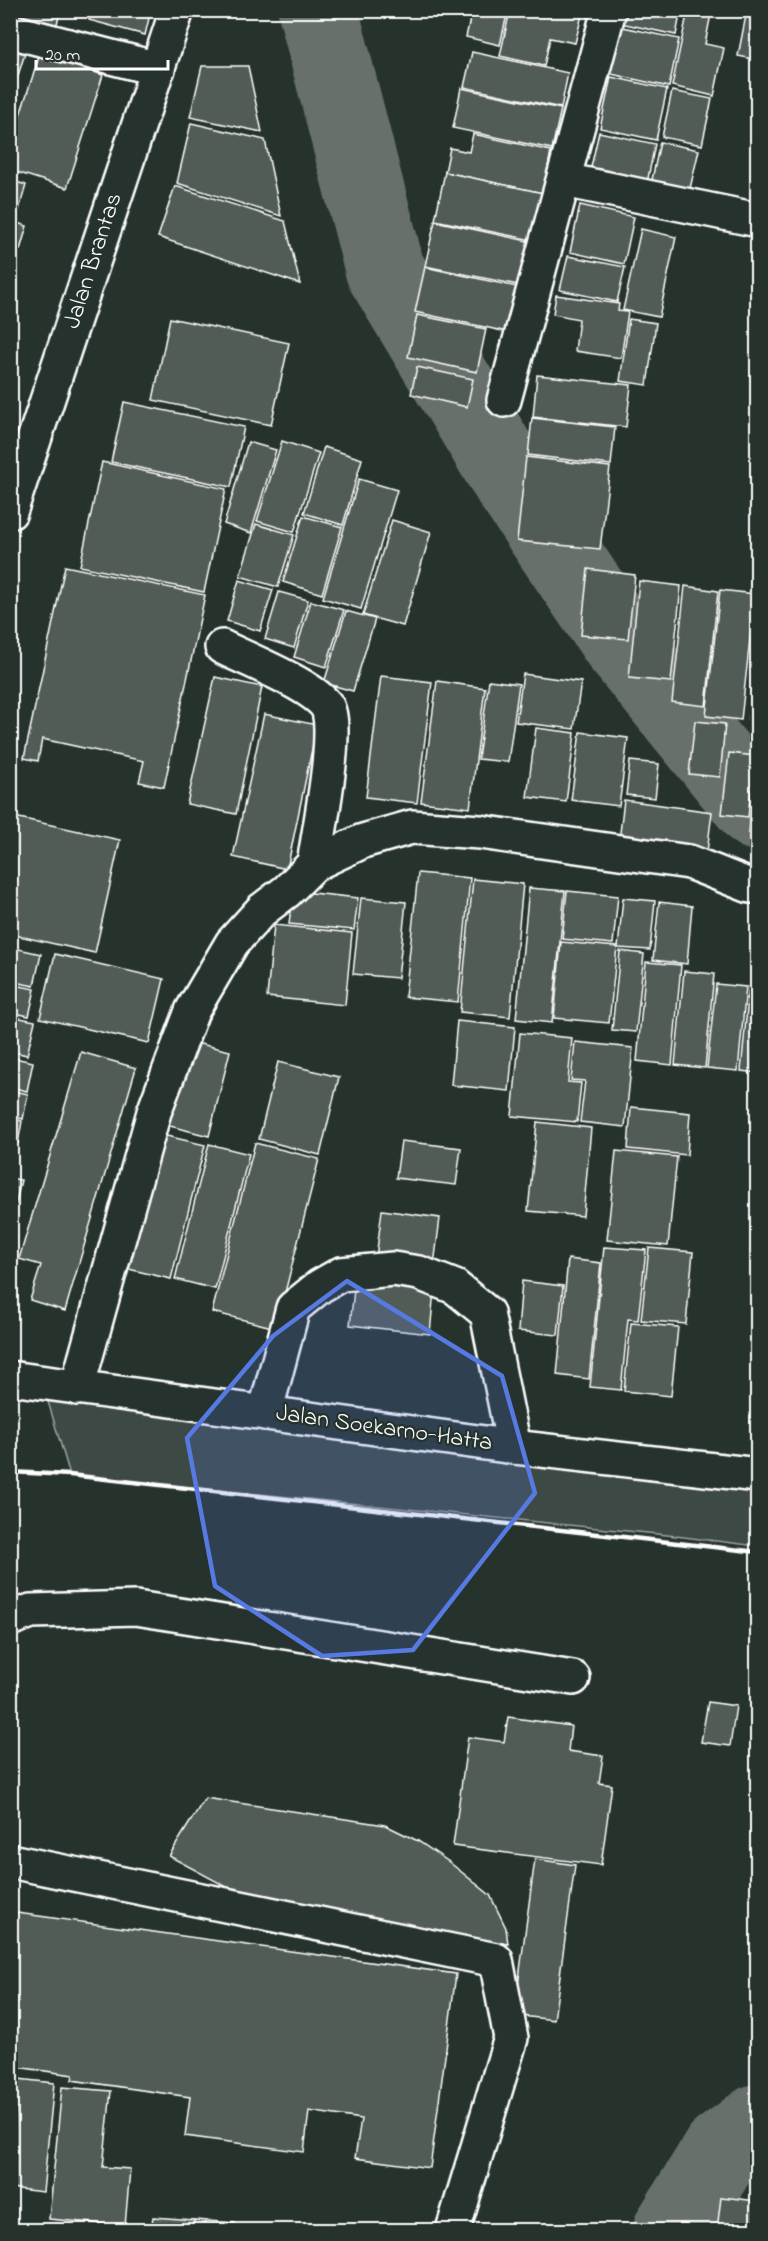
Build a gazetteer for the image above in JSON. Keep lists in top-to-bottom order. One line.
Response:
{"streets":{"main road":["Jalan Brantas","Jalan Soekarno-Hatta"]},"scale_bar":"20 m"}
